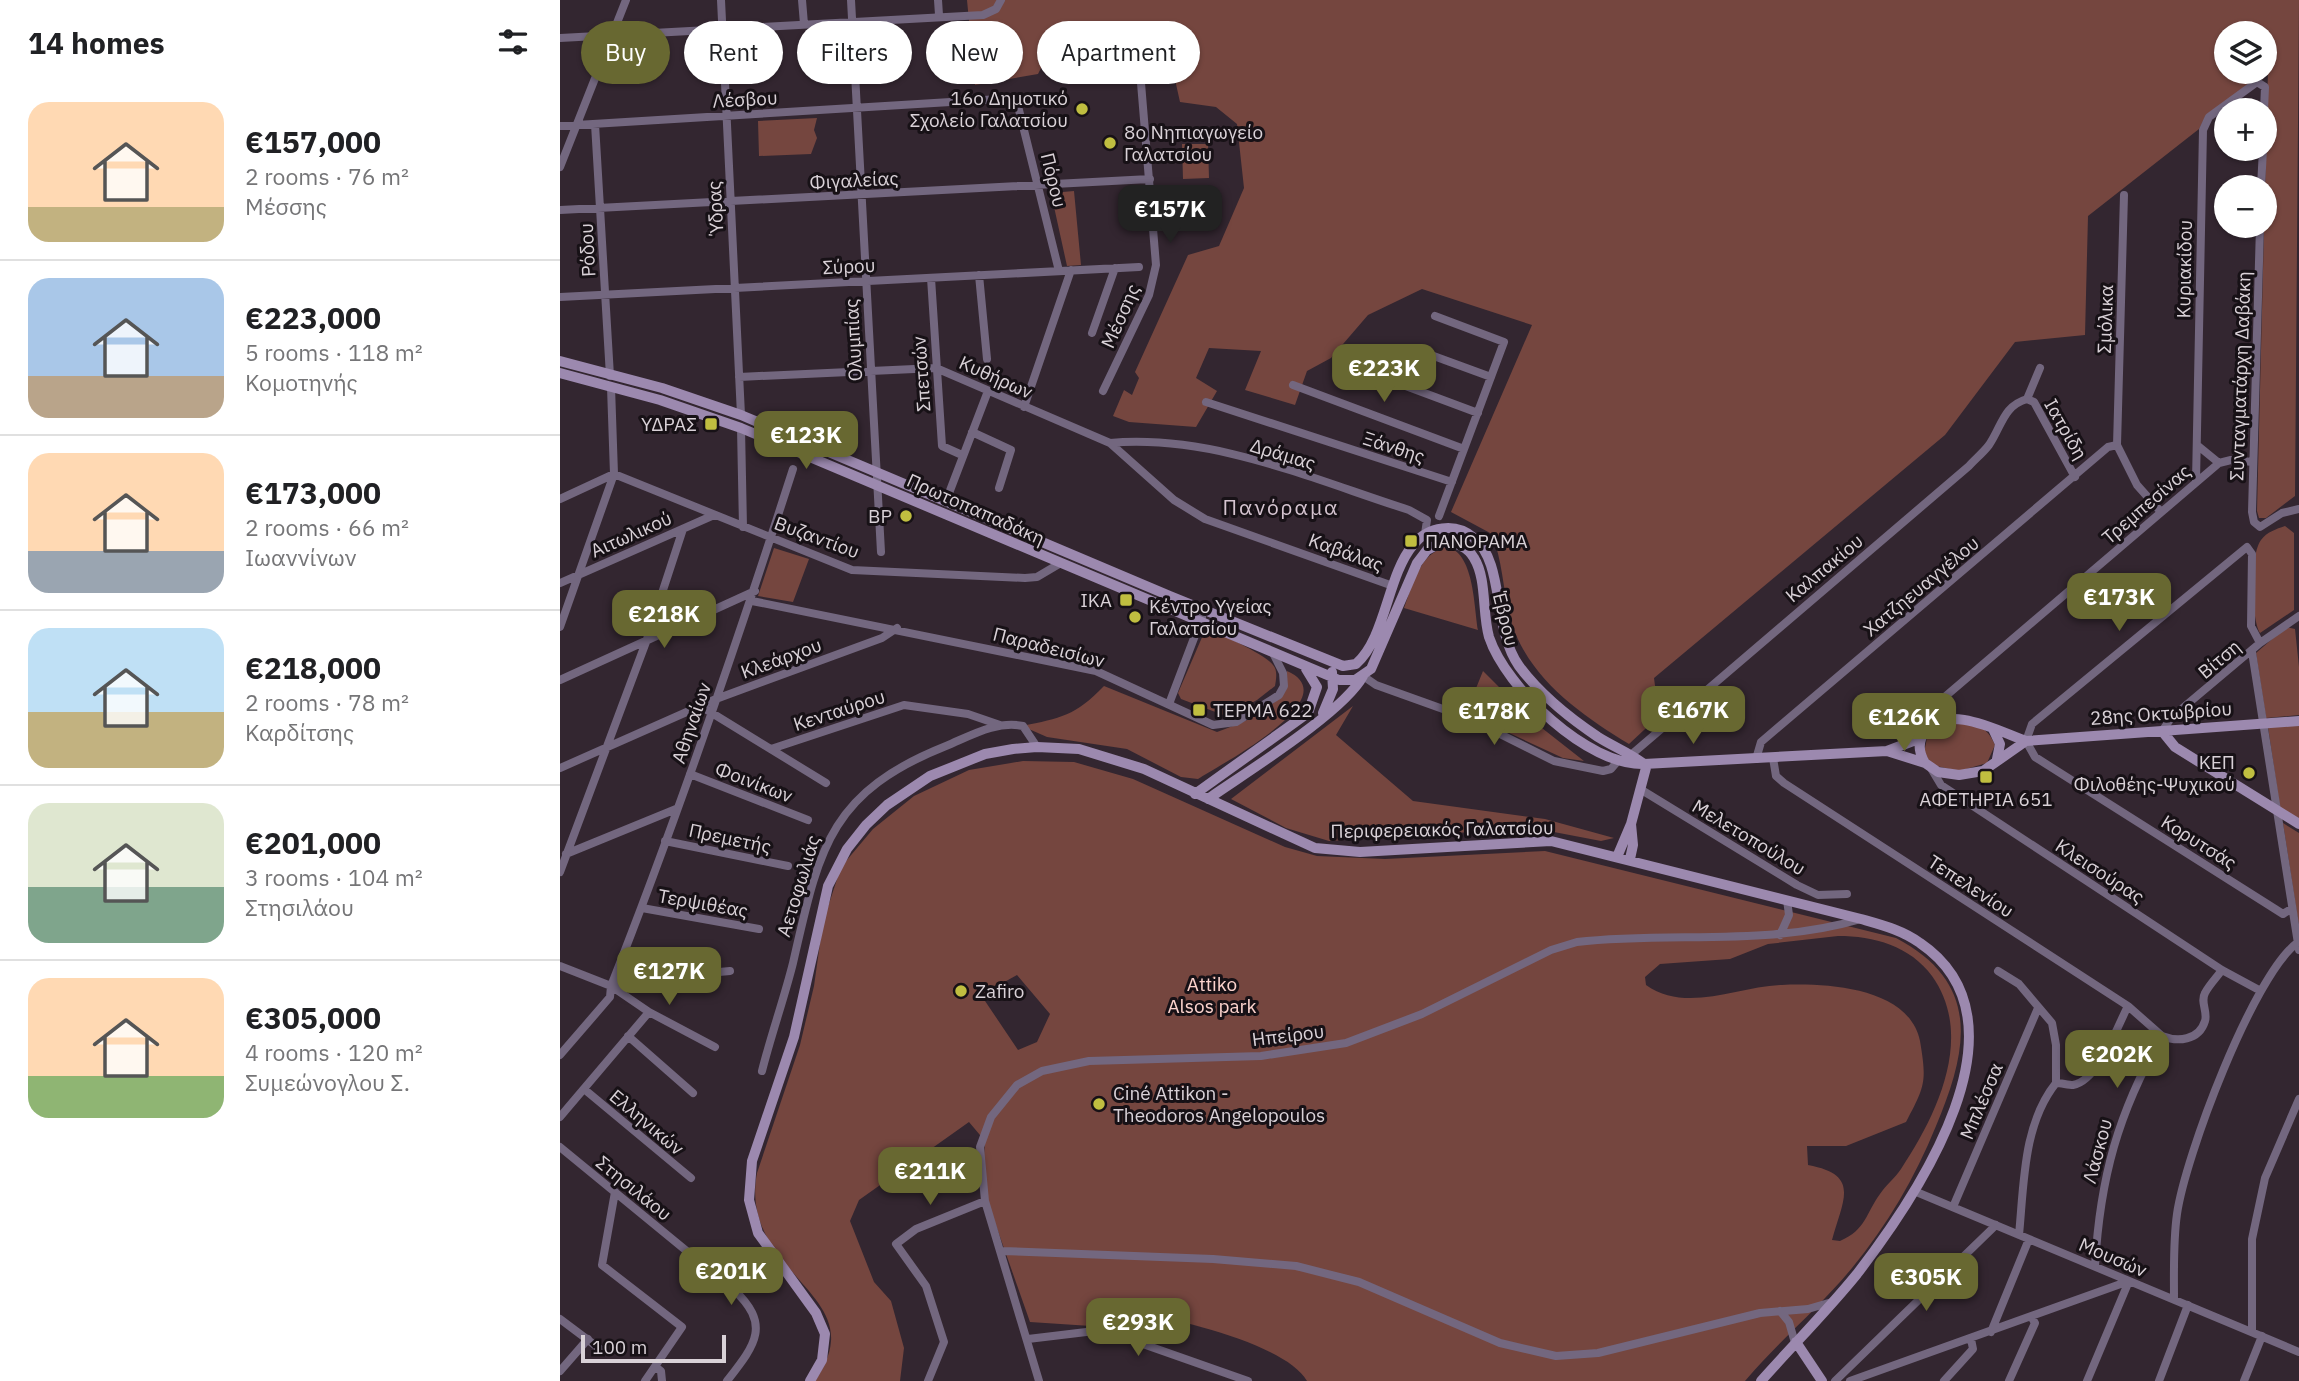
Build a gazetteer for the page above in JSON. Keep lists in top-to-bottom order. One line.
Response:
{"streets":{"main road":["Πρωτοπαπαδάκη","Έβρου","28ης Οκτωβρίου","Περιφερειακός Γαλατσίου"],"street":["Λέσβου","Φιγαλείας","Πόρου","Ύδρας","Ρόδου","Σύρου","Κυριακίδου","Μέσσης","Σμόλικα","Ολυμπίας","Σπετσών","Συνταγματάρχη Δαβάκη","Κυθήρων","Ιατρίδη","Ξάνθης","Δράμας","Τρεμπεσίνας","Αιτωλικού","Βυζαντίου","Καβάλας","Καλπακίου","Χατζηευαγγέλου","Παραδεισίων","Κλεάρχου","Βίτση","Κενταύρου","Αθηναίων","Φοινίκων","Μελετοπούλου","Πρεμετής","Κορυτσάς","Κλεισούρας","Αετοφωλιάς","Τεπελενίου","Τερψιθέας","Ηπείρου","Μπλέσσα","Ελληνικών","Λάσκου","Στησιλάου","Μουσών"]},"crossings":[["Λέσβου","Πόρου"],["Λέσβου","Ύδρας"],["Λέσβου","Ρόδου"],["Λέσβου","Ολυμπίας"],["Φιγαλείας","Πόρου"],["Φιγαλείας","Ύδρας"],["Φιγαλείας","Ρόδου"],["Φιγαλείας","Μέσσης"],["Φιγαλείας","Ολυμπίας"],["Πόρου","Σύρου"],["Ύδρας","Σύρου"],["Ύδρας","Κυθήρων"],["Ύδρας","Πρωτοπαπαδάκη"],["Ρόδου","Σύρου"],["Ρόδου","Πρωτοπαπαδάκη"],["Ρόδου","Βυζαντίου"],["Σύρου","Ολυμπίας"],["Σύρου","Σπετσών"],["Κυριακίδου","Τρεμπεσίνας"],["Σμόλικα","Χατζηευαγγέλου"],["Ολυμπίας","Κυθήρων"],["Ολυμπίας","Πρωτοπαπαδάκη"],["Σπετσών","Κυθήρων"],["Συνταγματάρχη Δαβάκη","Τρεμπεσίνας"],["Κυθήρων","Δράμας"],["Κυθήρων","Καβάλας"],["Ιατρίδη","Καλπακίου"],["Ιατρίδη","Χατζηευαγγέλου"],["Δράμας","Καβάλας"],["Τρεμπεσίνας","28ης Οκτωβρίου"],["Τρεμπεσίνας","Κλεισούρας"],["Πρωτοπαπαδάκη","Βυζαντίου"],["Πρωτοπαπαδάκη","Παραδεισίων"],["Αιτωλικού","Βυζαντίου"],["Βυζαντίου","Αθηναίων"],["Καλπακίου","Έβρου"],["Χατζηευαγγέλου","28ης Οκτωβρίου"],["Έβρου","28ης Οκτωβρίου"],["Έβρου","Περιφερειακός Γαλατσίου"],["Παραδεισίων","Κλεάρχου"],["Παραδεισίων","Αθηναίων"],["Κλεάρχου","Αθηναίων"],["Βίτση","28ης Οκτωβρίου"],["Κενταύρου","Αετοφωλιάς"],["28ης Οκτωβρίου","Κορυτσάς"],["28ης Οκτωβρίου","Κλεισούρας"],["28ης Οκτωβρίου","Τεπελενίου"],["Αθηναίων","Φοινίκων"],["Αθηναίων","Πρεμετής"],["Αθηναίων","Τερψιθέας"],["Περιφερειακός Γαλατσίου","Ηπείρου"],["Περιφερειακός Γαλατσίου","Μουσών"],["Τεπελενίου","Λάσκου"],["Μπλέσσα","Μουσών"],["Λάσκου","Μουσών"]],"districts":["Πανόραμα"],"parks":["Attiko Alsos park"],"places":{"other":["16ο Δημοτικό Σχολείο Γαλατσίου","8ο Νηπιαγωγείο Γαλατσίου","BP","Κέντρο Υγείας Γαλατσίου","ΚΕΠ Φιλοθέης-Ψυχικού","Zafiro","Ciné Attikon - Theodoros Angelopoulos"],"transit":["ΥΔΡΑΣ","ΠΑΝΟΡΑΜΑ","ΙΚΑ","ΤΕΡΜΑ 622","ΑΦΕΤΗΡΙΑ 651"]},"scale_bar":"100 m","page":{"heading":"14 homes","map_buttons":["+","−"],"chip":["Buy","Rent","Filters","New","Apartment"],"list":[{"name":"€157,000","note":"2 rooms · 76 m² · Μέσσης"},{"name":"€223,000","note":"5 rooms · 118 m² · Κομοτηνής"},{"name":"€173,000","note":"2 rooms · 66 m² · Ιωαννίνων"},{"name":"€218,000","note":"2 rooms · 78 m² · Καρδίτσης"},{"name":"€201,000","note":"3 rooms · 104 m² · Στησιλάου"},{"name":"€305,000","note":"4 rooms · 120 m² · Συμεώνογλου Σ."}],"price":["€157K","€223K","€123K","€173K","€218K","€167K","€178K","€126K","€127K","€202K","€211K","€201K","€305K","€293K"],"scale":"100 m"}}
